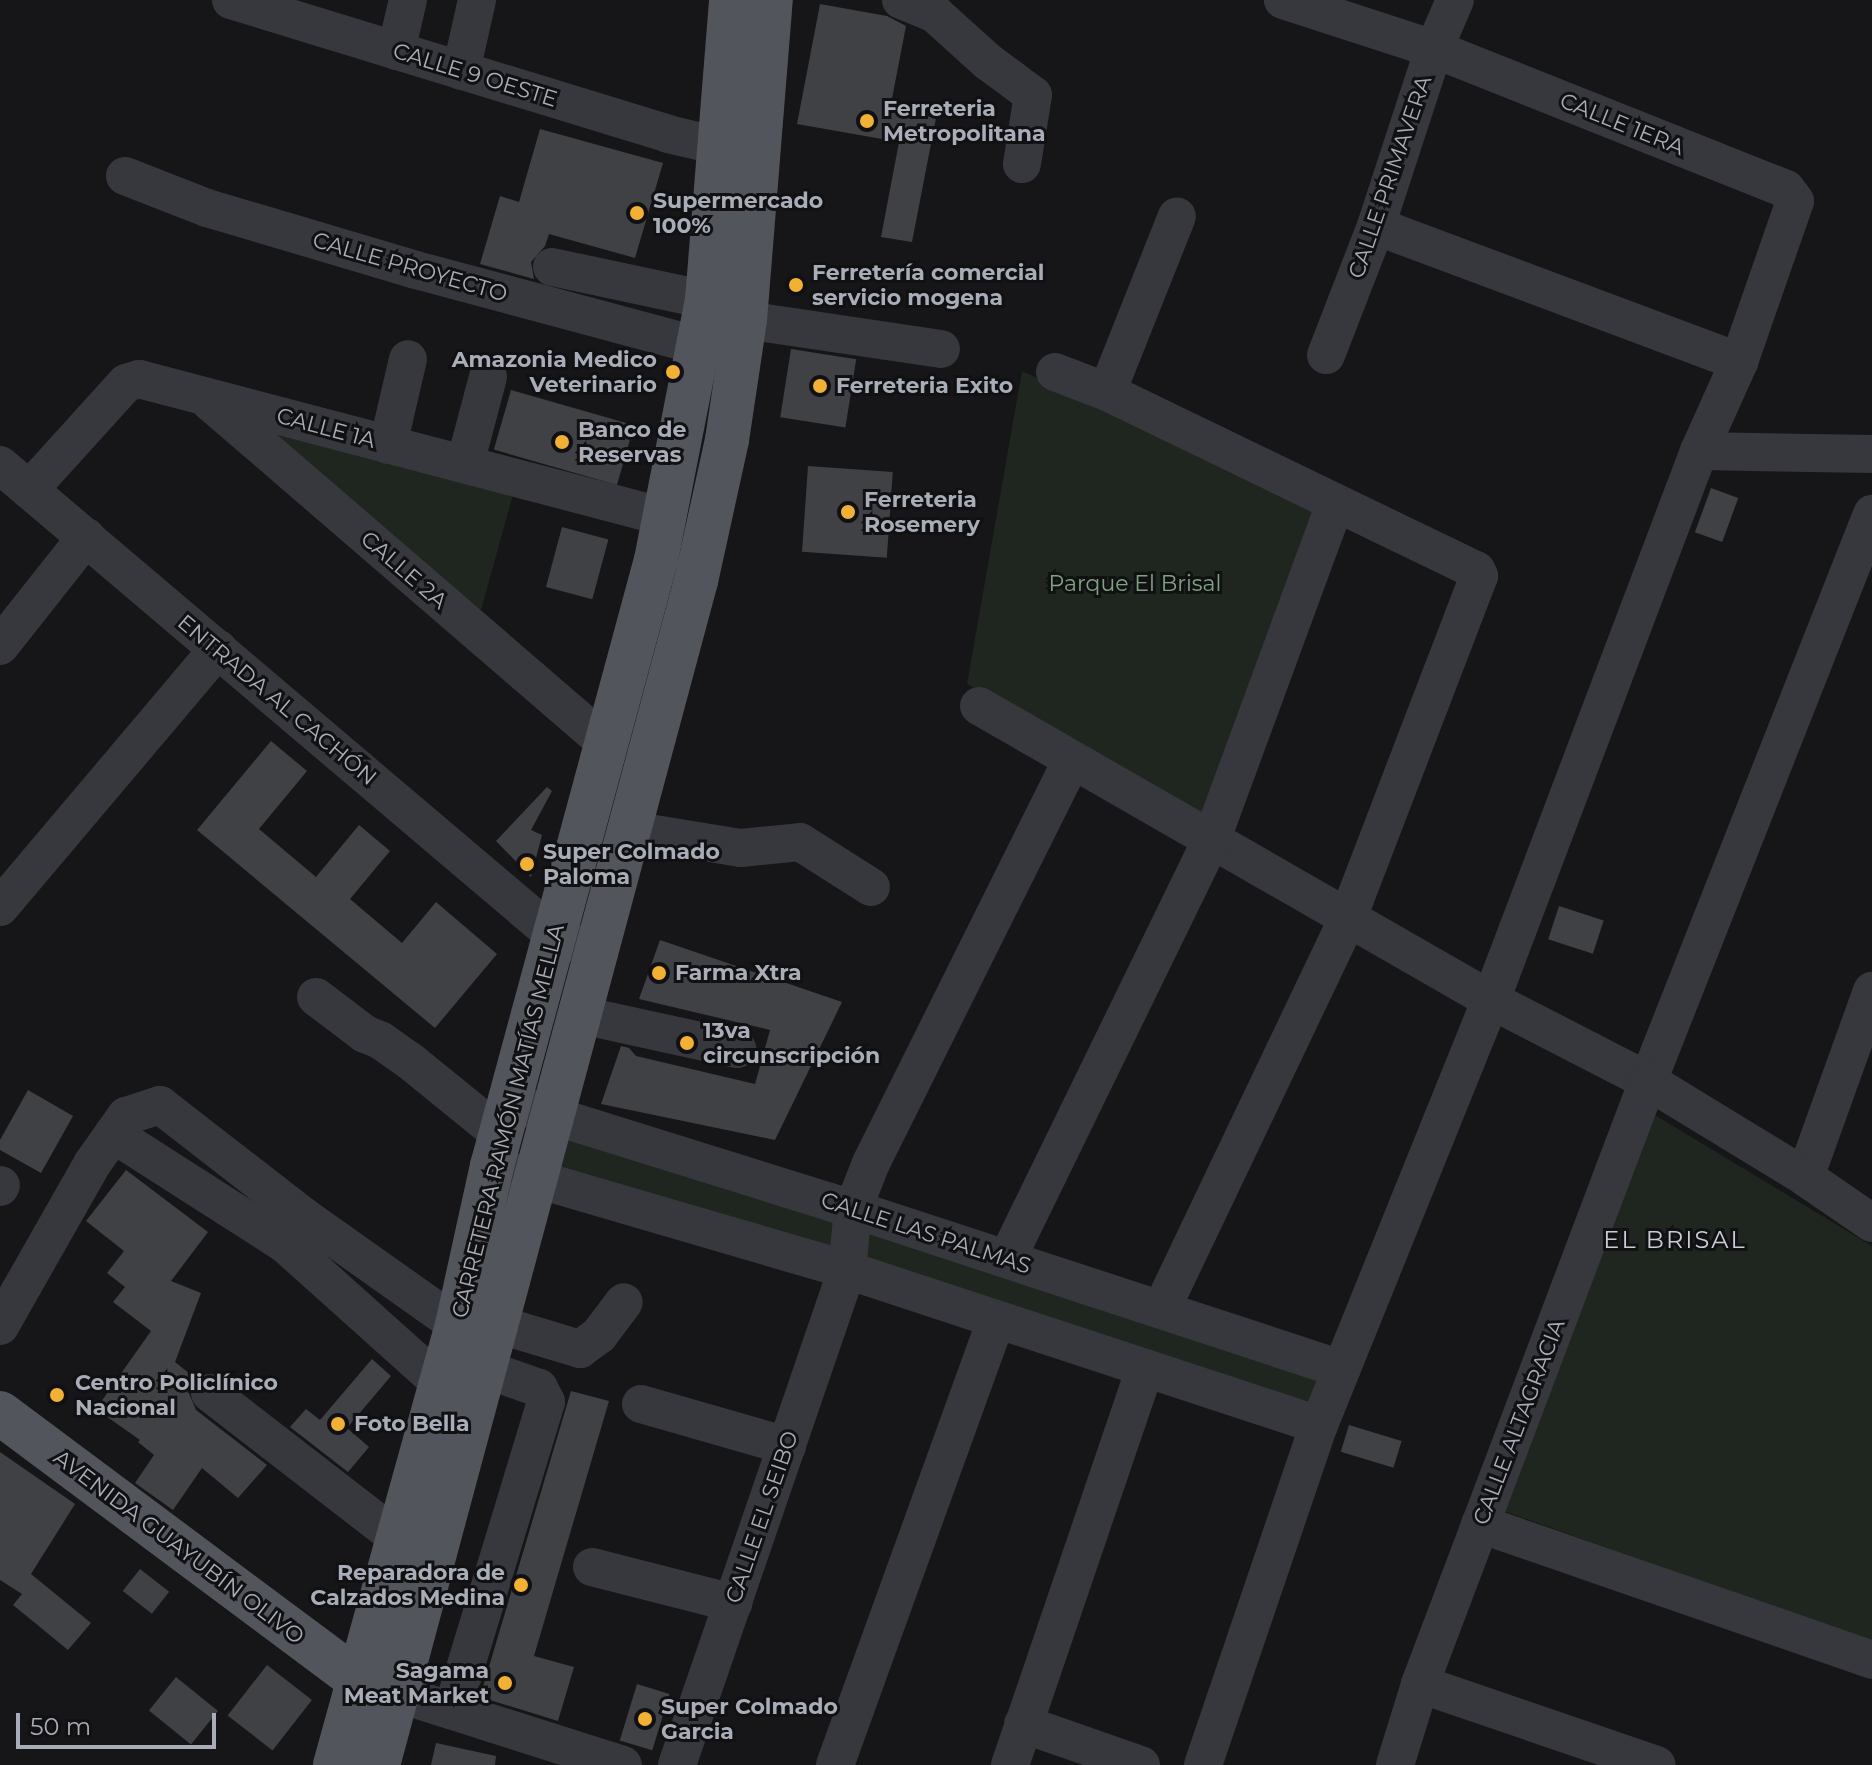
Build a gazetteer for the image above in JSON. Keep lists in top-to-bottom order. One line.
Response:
{"streets":{"main road":["CARRETERA RAMÓN MATÍAS MELLA","AVENIDA GUAYUBÍN OLIVO"],"street":["CALLE 9 OESTE","CALLE 1ERA","CALLE PRIMAVERA","CALLE PROYECTO","CALLE 1A","CALLE 2A","ENTRADA AL CACHÓN","CALLE LAS PALMAS","CALLE ALTAGRACIA","CALLE EL SEIBO"]},"crossings":[["CALLE 9 OESTE","CARRETERA RAMÓN MATÍAS MELLA"],["CALLE 1ERA","CALLE PRIMAVERA"],["CALLE PROYECTO","CARRETERA RAMÓN MATÍAS MELLA"],["CALLE 1A","CALLE 2A"],["CALLE 1A","ENTRADA AL CACHÓN"],["CALLE 1A","CARRETERA RAMÓN MATÍAS MELLA"],["CALLE 2A","CARRETERA RAMÓN MATÍAS MELLA"],["ENTRADA AL CACHÓN","CARRETERA RAMÓN MATÍAS MELLA"],["CARRETERA RAMÓN MATÍAS MELLA","CALLE LAS PALMAS"],["CARRETERA RAMÓN MATÍAS MELLA","AVENIDA GUAYUBÍN OLIVO"],["CALLE LAS PALMAS","CALLE EL SEIBO"]],"districts":["EL BRISAL"],"parks":["Parque El Brisal"],"places":["Ferreteria Metropolitana","Supermercado 100%","Ferretería comercial servicio mogena","Amazonia Medico Veterinario","Ferreteria Exito","Banco de Reservas","Ferreteria Rosemery","Super Colmado Paloma","Farma Xtra","13va circunscripción","Centro Policlínico Nacional","Foto Bella","Reparadora de Calzados Medina","Sagama Meat Market","Super Colmado Garcia"],"scale_bar":"50 m"}
